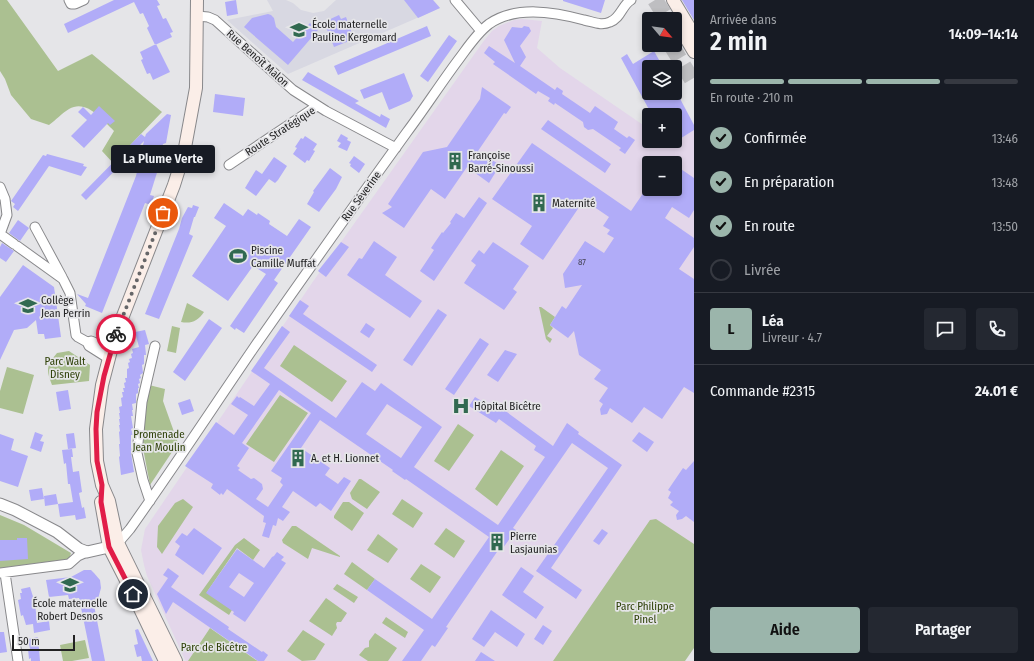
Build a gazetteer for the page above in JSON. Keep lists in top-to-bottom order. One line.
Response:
{"streets":{"street":["Rue Benoît Malon","Route Stratégique","Rue Séverine"]},"crossings":[["Rue Benoît Malon","Route Stratégique"],["Route Stratégique","Rue Séverine"]],"parks":["Parc Walt Disney","Promenade Jean Moulin","Parc Philippe Pinel","Parc de Bicêtre"],"places":{"school or university":["École maternelle Pauline Kergomard","Collège Jean Perrin","École maternelle Robert Desnos"],"building":["Françoise Barré-Sinoussi","Maternité","A. et H. Lionnet","Pierre Lasjaunias"],"other":["La Plume Verte"],"sports":["Piscine Camille Muffat"],"hospital":["Hôpital Bicêtre"]},"house_numbers":["87"],"scale_bar":"50 m","north":"bottom right","page":{"heading":["2 min","Arrivée dans","14:09–14:14"],"panel":["Léa","Livreur · 4.7","Commande #2315","24.01 €"],"map_buttons":["+","−"],"bar":"En route · 210 m","list":[["Confirmée","13:46"],["En préparation","13:48"],["En route","13:50"],"Livrée"],"bubble":"La Plume Verte","round":"L","buttons":["Aide","Partager"],"scale":"50 m"}}
